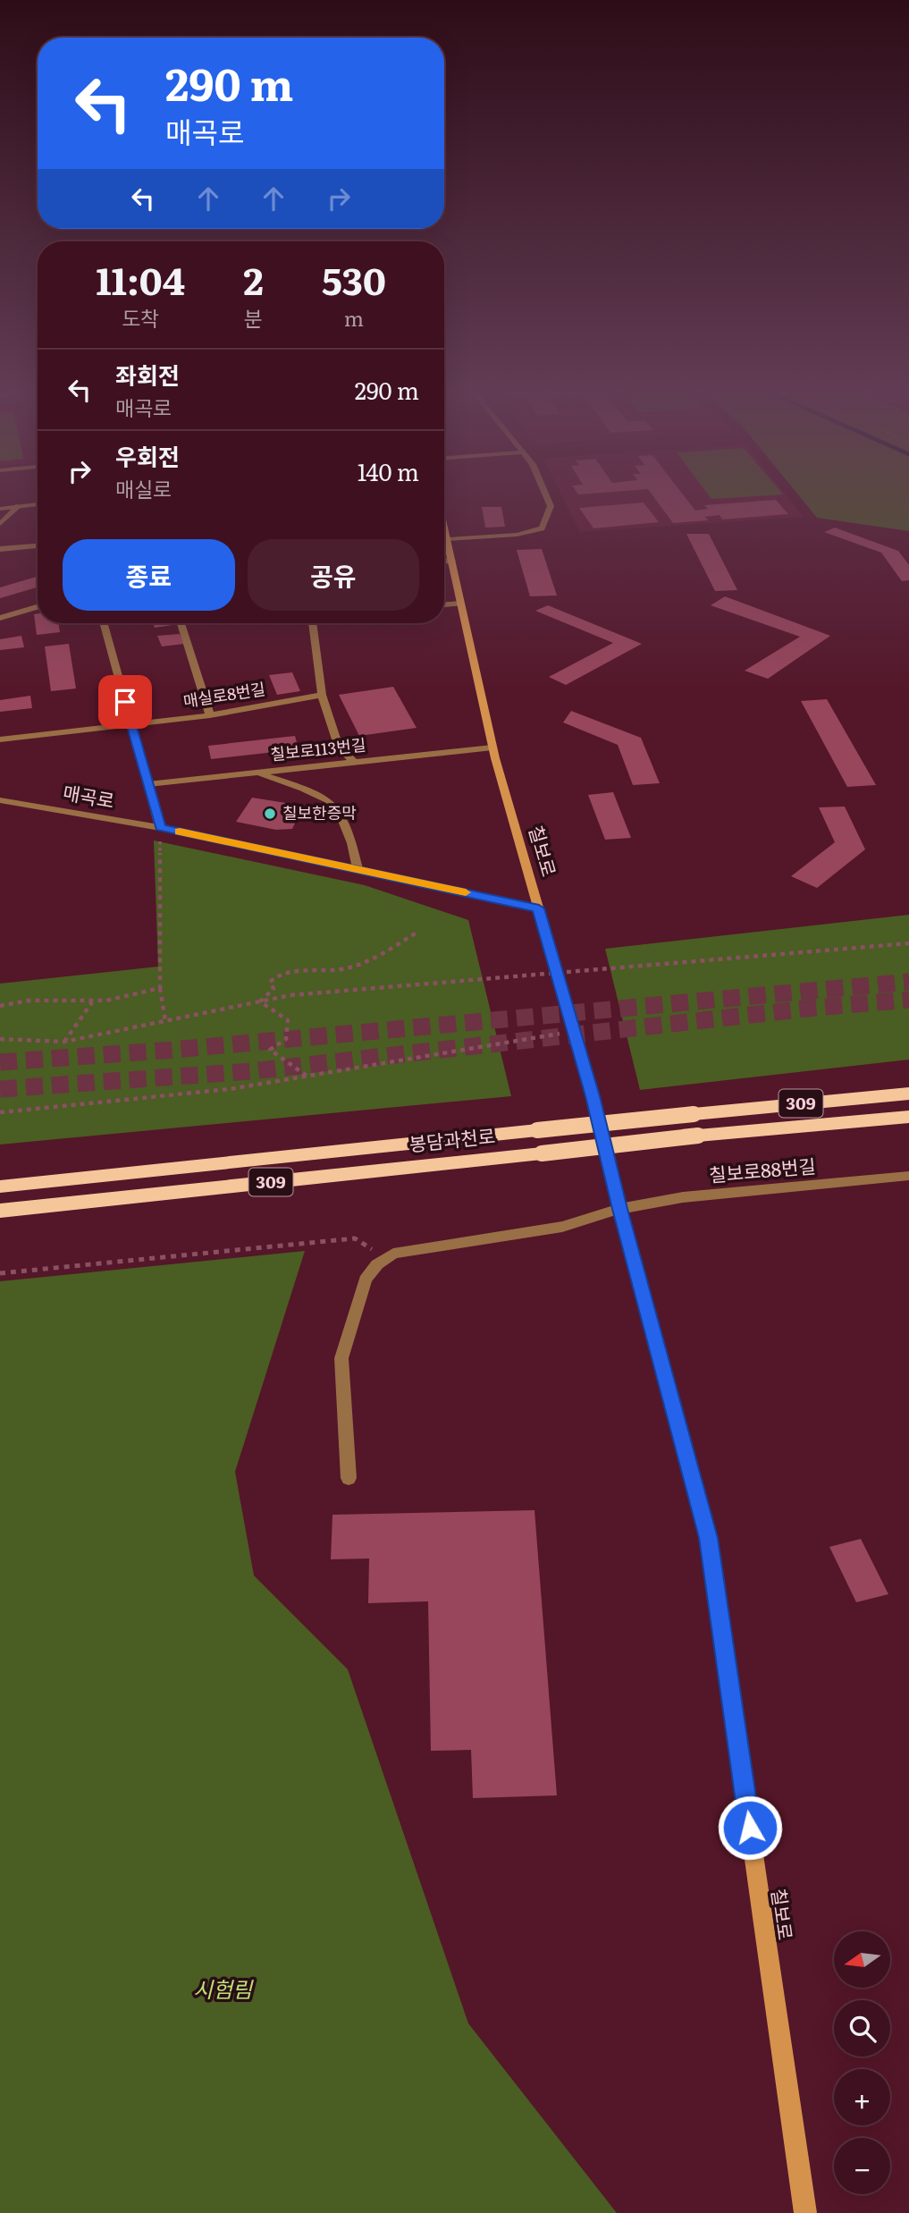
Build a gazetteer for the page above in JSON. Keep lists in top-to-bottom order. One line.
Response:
{"streets":{"highway":["309","봉담과천로"],"main road":["칠보로"],"street":["매실로8번길","칠보로113번길","매곡로","칠보로88번길"]},"crossings":[["칠보로113번길","칠보로"],["매곡로","칠보로"],["칠보로","칠보로88번길"]],"parks":["시험림"],"places":["칠보한증막"],"north":"left","page":{"turn":["290 m","매곡로"],"eta":["11:04","도착","2","분","530","m"],"list":[{"name":"좌회전","note":"매곡로","value":"290 m"},{"name":"우회전","note":"매실로","value":"140 m"}],"buttons":["종료","공유"],"map_buttons":["+","−"]}}
